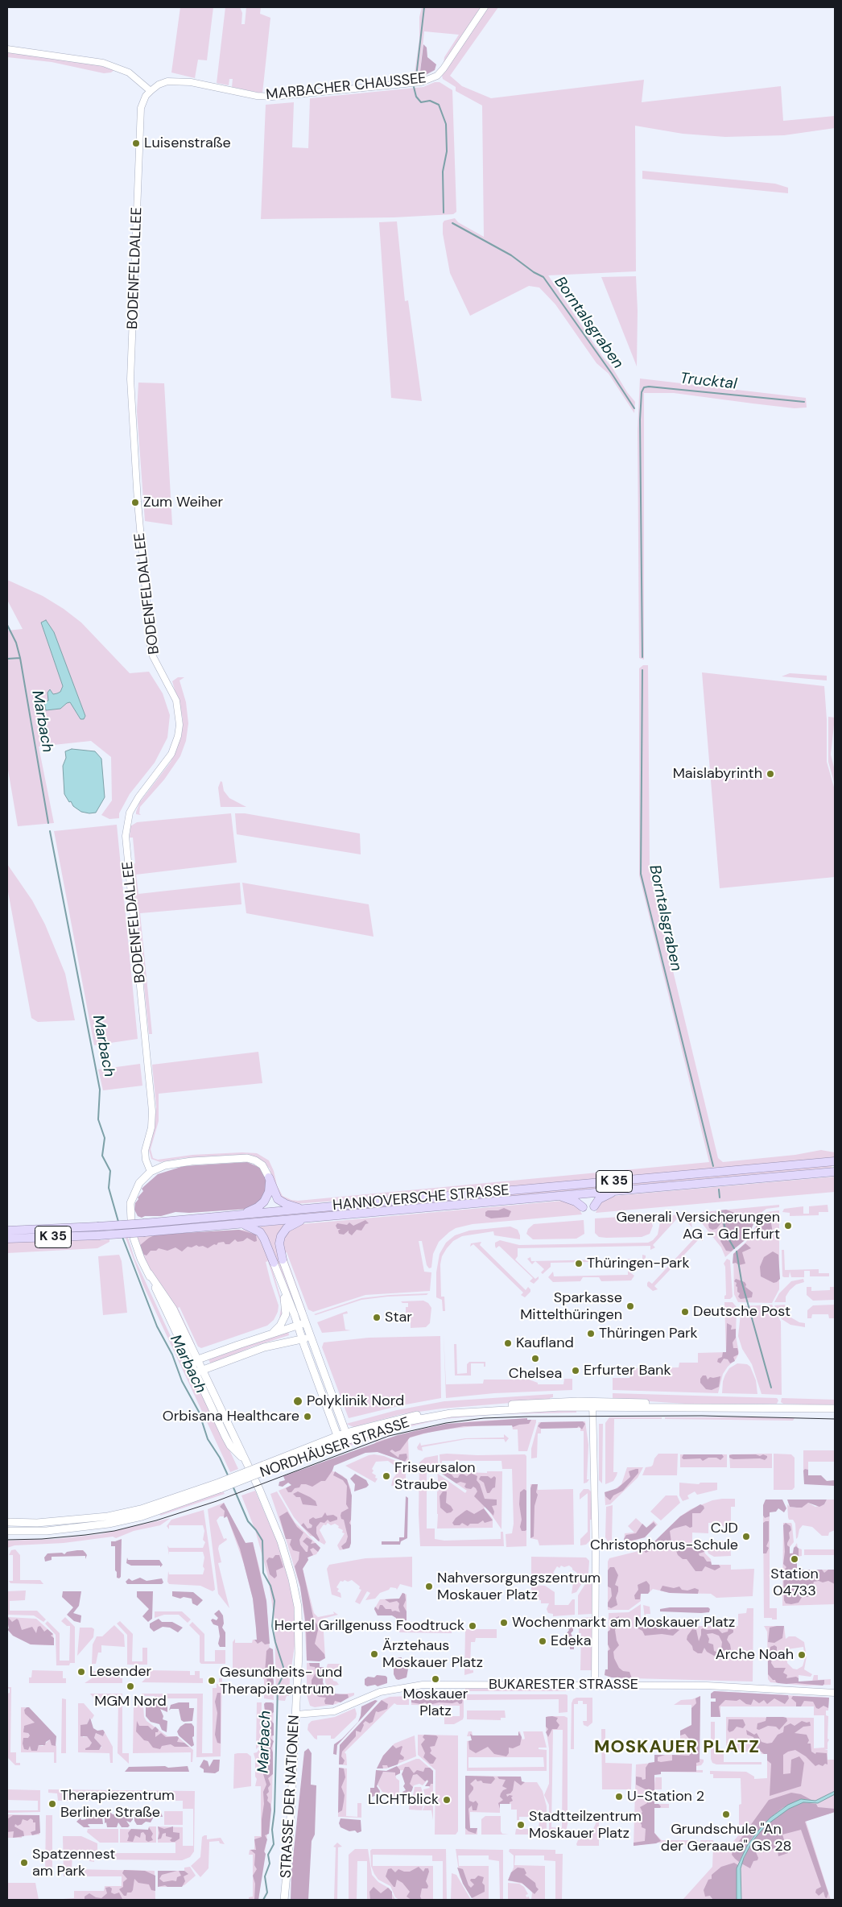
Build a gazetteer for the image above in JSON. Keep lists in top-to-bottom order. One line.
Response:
{"streets":{"highway":["K 35","HANNOVERSCHE STRASSE"],"main road":["NORDHÄUSER STRASSE","STRASSE DER NATIONEN"],"street":["MARBACHER CHAUSSEE","BODENFELDALLEE","BUKARESTER STRASSE"]},"crossings":[["MARBACHER CHAUSSEE","BODENFELDALLEE"],["BUKARESTER STRASSE","STRASSE DER NATIONEN"]],"districts":["MOSKAUER PLATZ"],"water":["Borntalsgraben","Trucktal","Marbach"],"places":["Luisenstraße","Zum Weiher","Maislabyrinth","Generali Versicherungen AG - Gd Erfurt","Thüringen-Park","Sparkasse Mittelthüringen","Deutsche Post","Star","Thüringen Park","Kaufland","Chelsea","Erfurter Bank","Polyklinik Nord","Orbisana Healthcare","Friseursalon Straube","CJD Christophorus-Schule","Station 04733","Nahversorgungszentrum Moskauer Platz","Wochenmarkt am Moskauer Platz","Hertel Grillgenuss Foodtruck","Edeka","Ärztehaus Moskauer Platz","Arche Noah","Lesender","Moskauer Platz","Gesundheits- und Therapiezentrum","MGM Nord","U-Station 2","LICHTblick","Therapiezentrum Berliner Straße","Grundschule \"An der Geraaue\" GS 28","Stadtteilzentrum Moskauer Platz","Spatzennest am Park"]}
